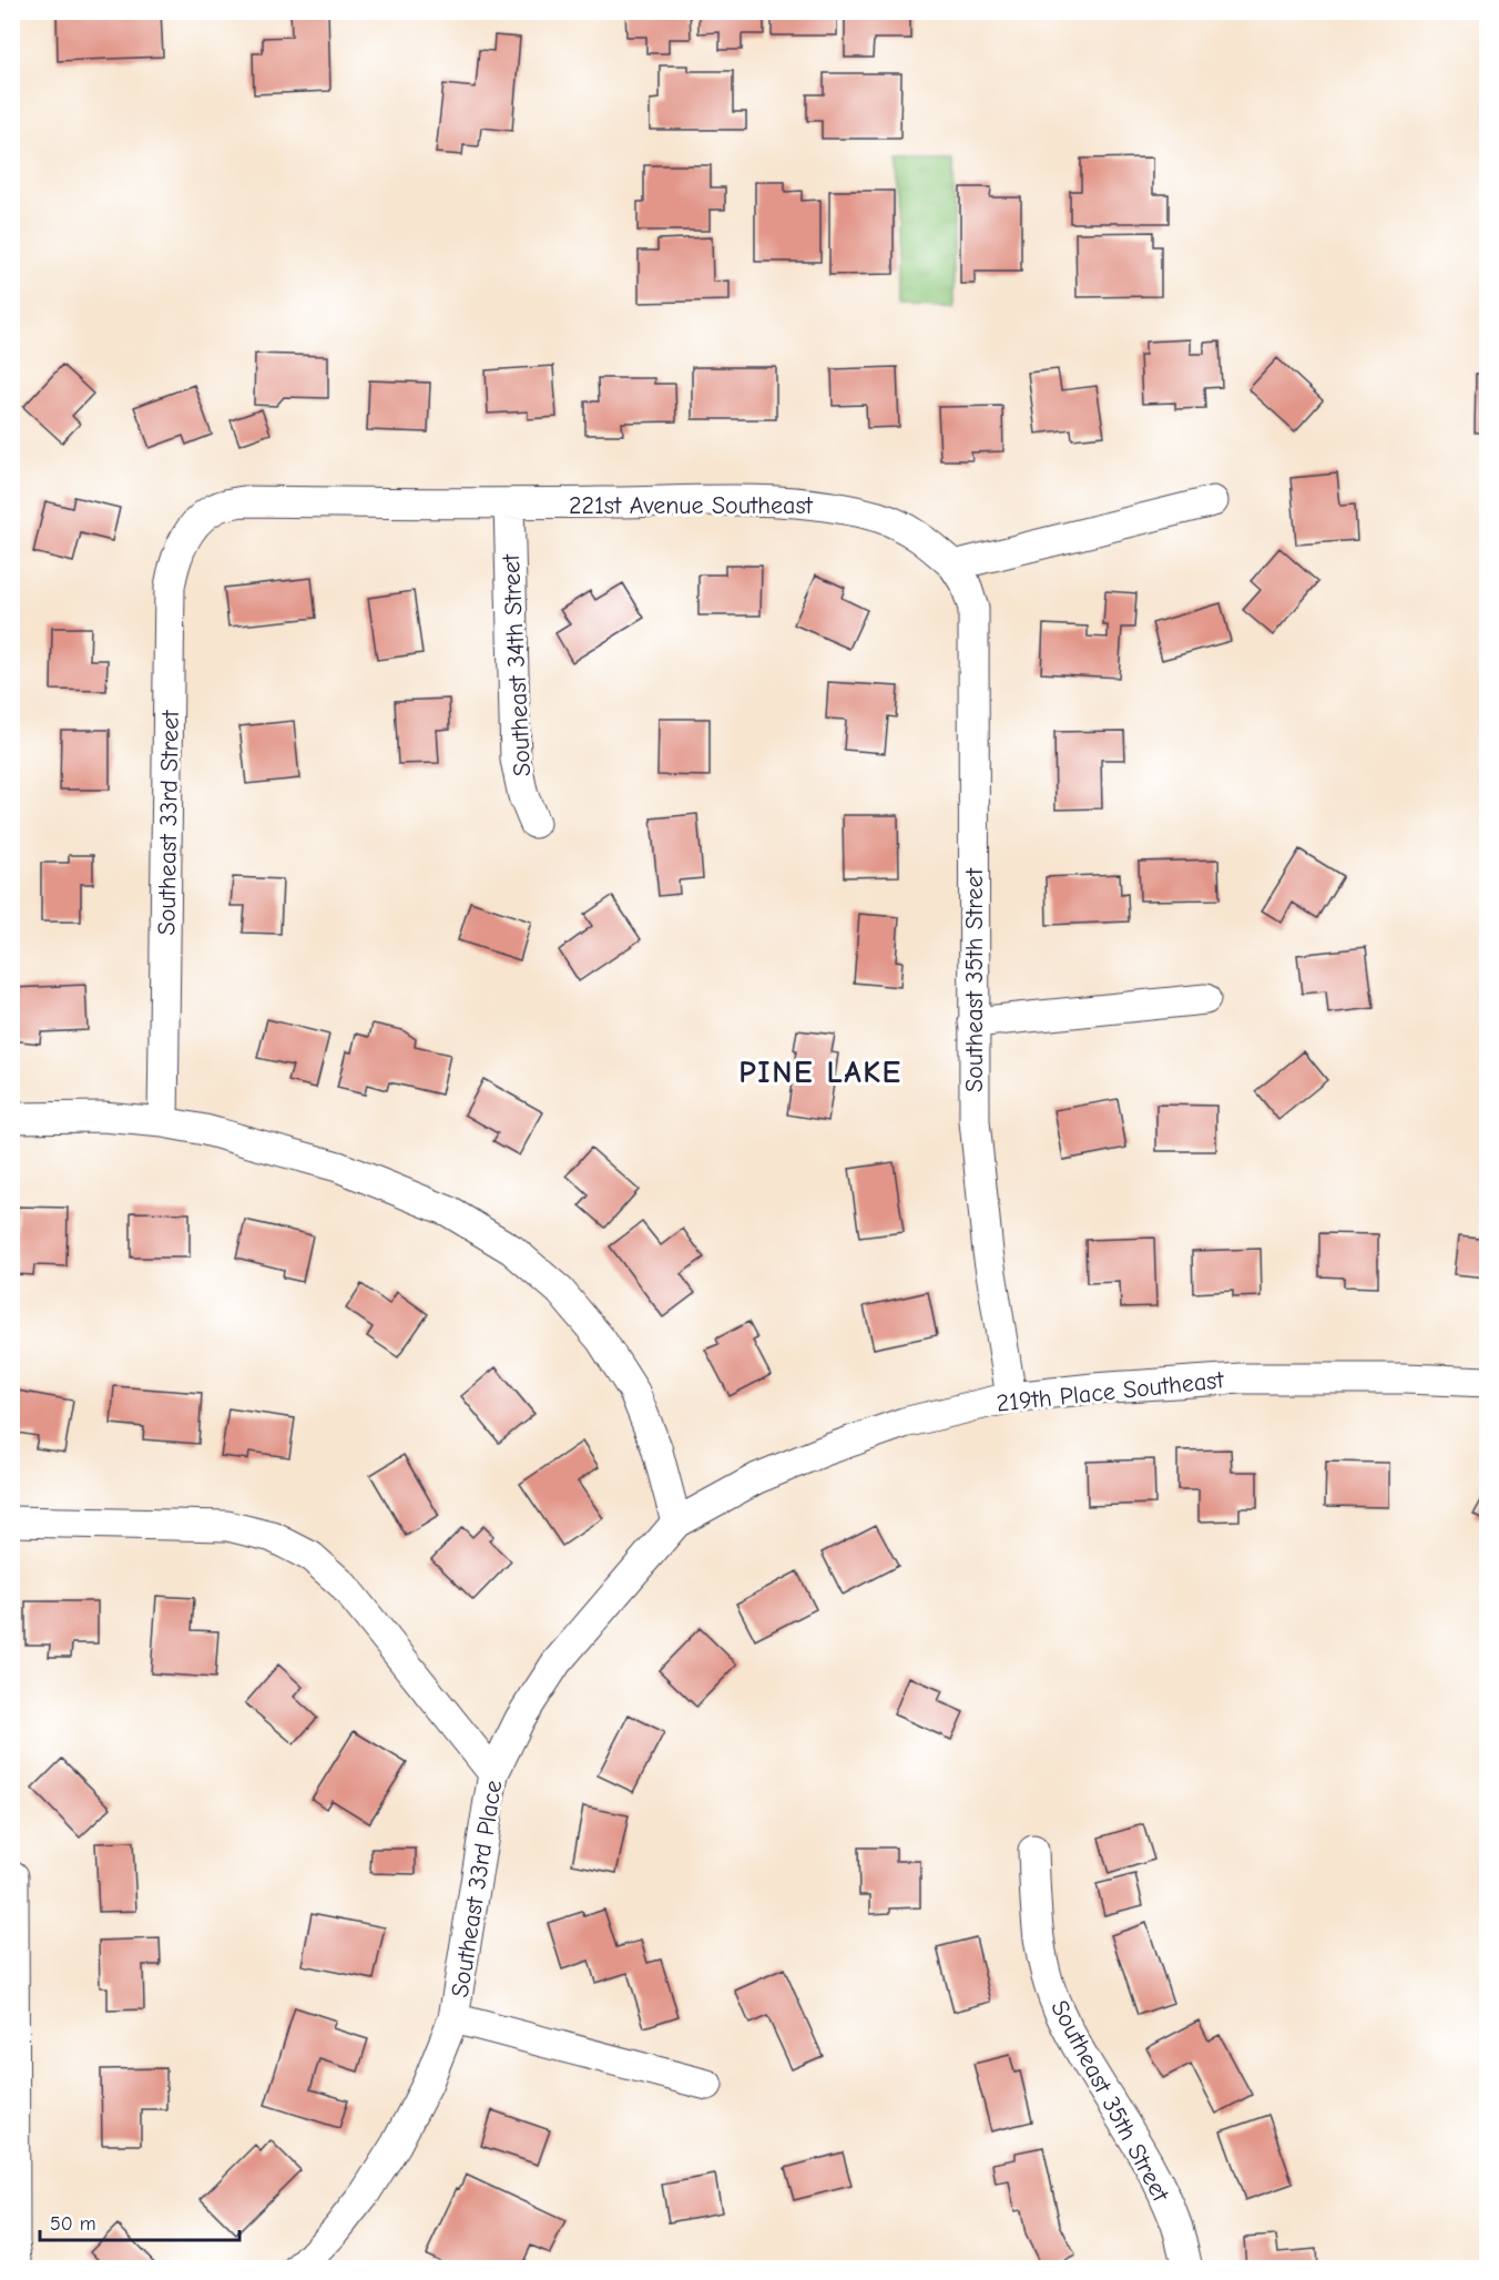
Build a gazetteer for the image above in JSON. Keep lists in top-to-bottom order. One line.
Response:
{"streets":{"street":["221st Avenue Southeast","Southeast 34th Street","Southeast 33rd Street","Southeast 35th Street","219th Place Southeast","Southeast 33rd Place"]},"crossings":[["221st Avenue Southeast","Southeast 34th Street"],["221st Avenue Southeast","Southeast 33rd Street"],["221st Avenue Southeast","Southeast 35th Street"],["Southeast 35th Street","219th Place Southeast"],["219th Place Southeast","Southeast 33rd Place"]],"districts":["PINE LAKE"],"scale_bar":"50 m"}
